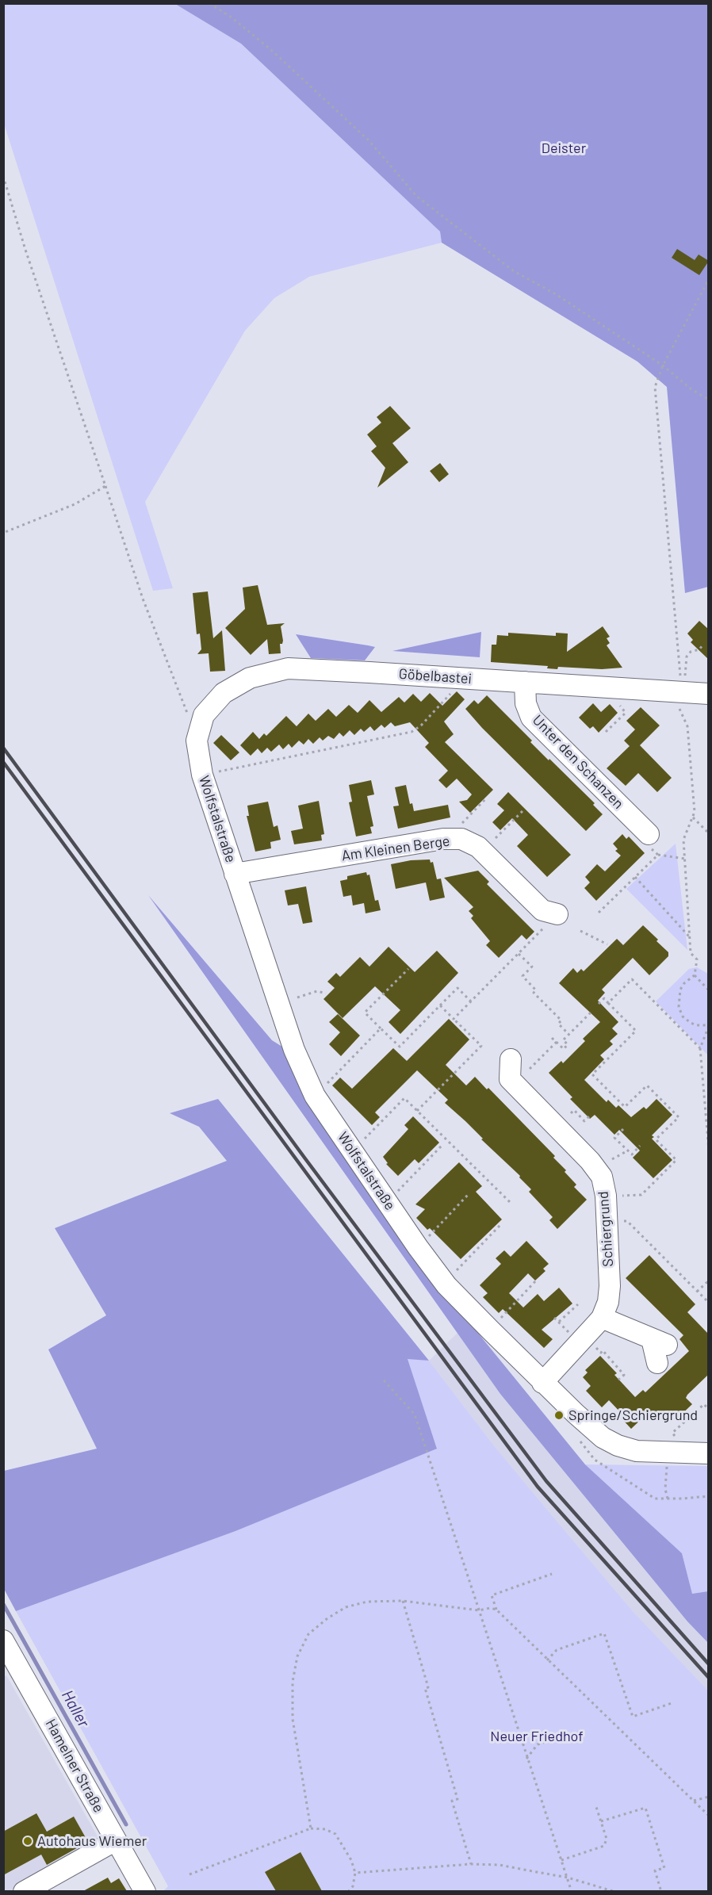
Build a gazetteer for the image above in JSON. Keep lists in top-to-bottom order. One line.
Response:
{"streets":{"street":["Göbelbastei","Unter den Schanzen","Wolfstalstraße","Am Kleinen Berge","Schiergrund","Hamelner Straße"]},"crossings":[["Göbelbastei","Unter den Schanzen"],["Göbelbastei","Wolfstalstraße"],["Wolfstalstraße","Am Kleinen Berge"],["Wolfstalstraße","Schiergrund"]],"water":["Haller"],"parks":["Deister","Neuer Friedhof"],"places":["Springe/Schiergrund","Autohaus Wiemer"]}
